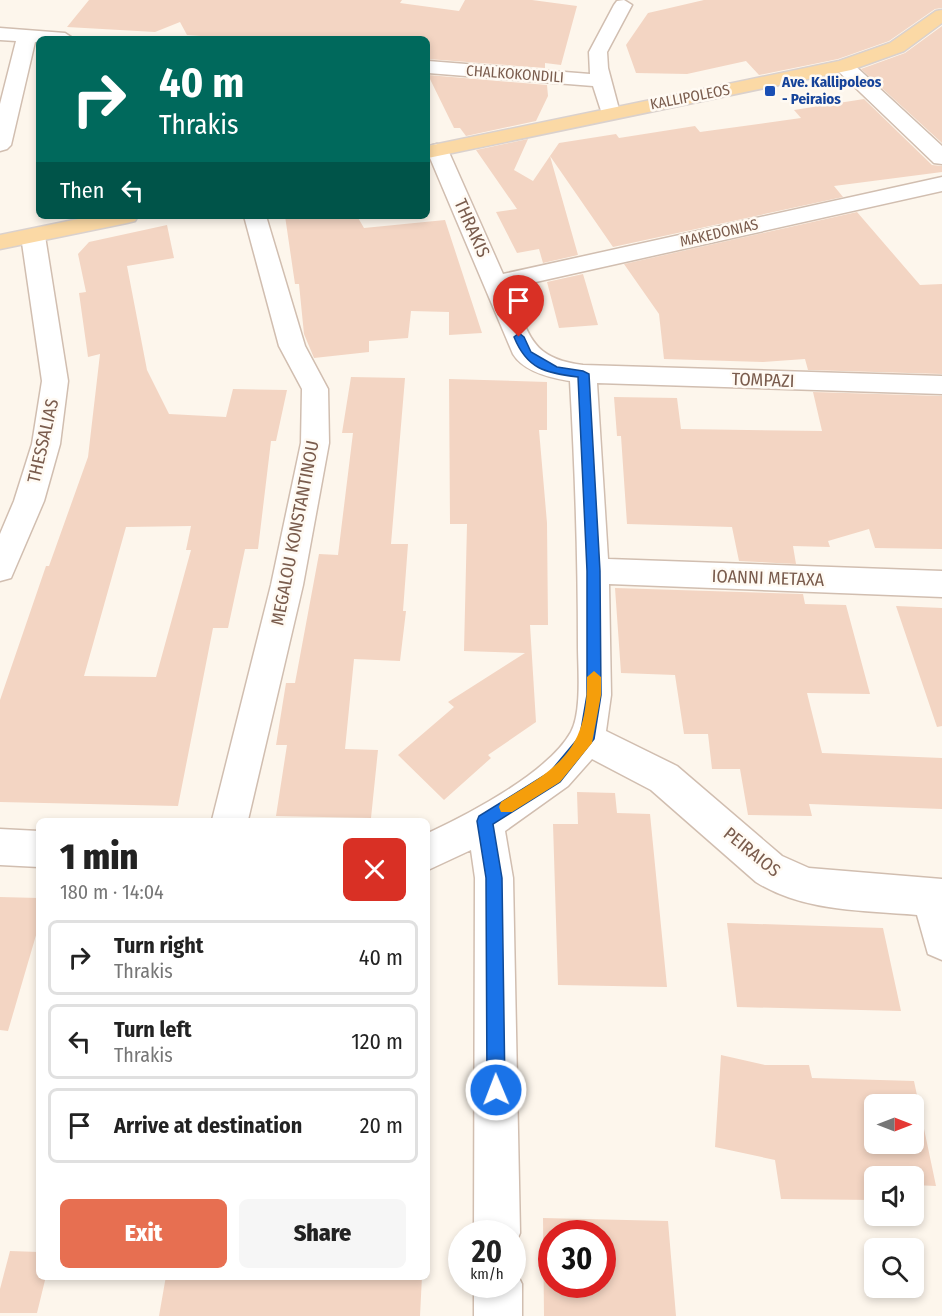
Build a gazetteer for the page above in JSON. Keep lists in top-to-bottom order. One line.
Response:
{"streets":{"main road":["KALLIPOLEOS"],"street":["CHALKOKONDILI","THRAKIS","MAKEDONIAS","TOMPAZI","THESSALIAS","MEGALOU KONSTANTINOU","IOANNI METAXA","PEIRAIOS"]},"crossings":[["KALLIPOLEOS","THRAKIS"],["THRAKIS","MAKEDONIAS"],["THRAKIS","TOMPAZI"]],"places":{"transit":["Ave. Kallipoleos - Peiraios"]},"north":"right","page":{"turn":["40 m","Thrakis"],"then":"Then","heading":["1 min","180 m · 14:04"],"list":[{"name":"Turn right","note":"Thrakis","value":"40 m"},{"name":"Turn left","note":"Thrakis","value":"120 m"},{"name":"Arrive at destination","value":"20 m"}],"buttons":["Exit","Share"],"speed":"20 km/h","limit":"30"}}
